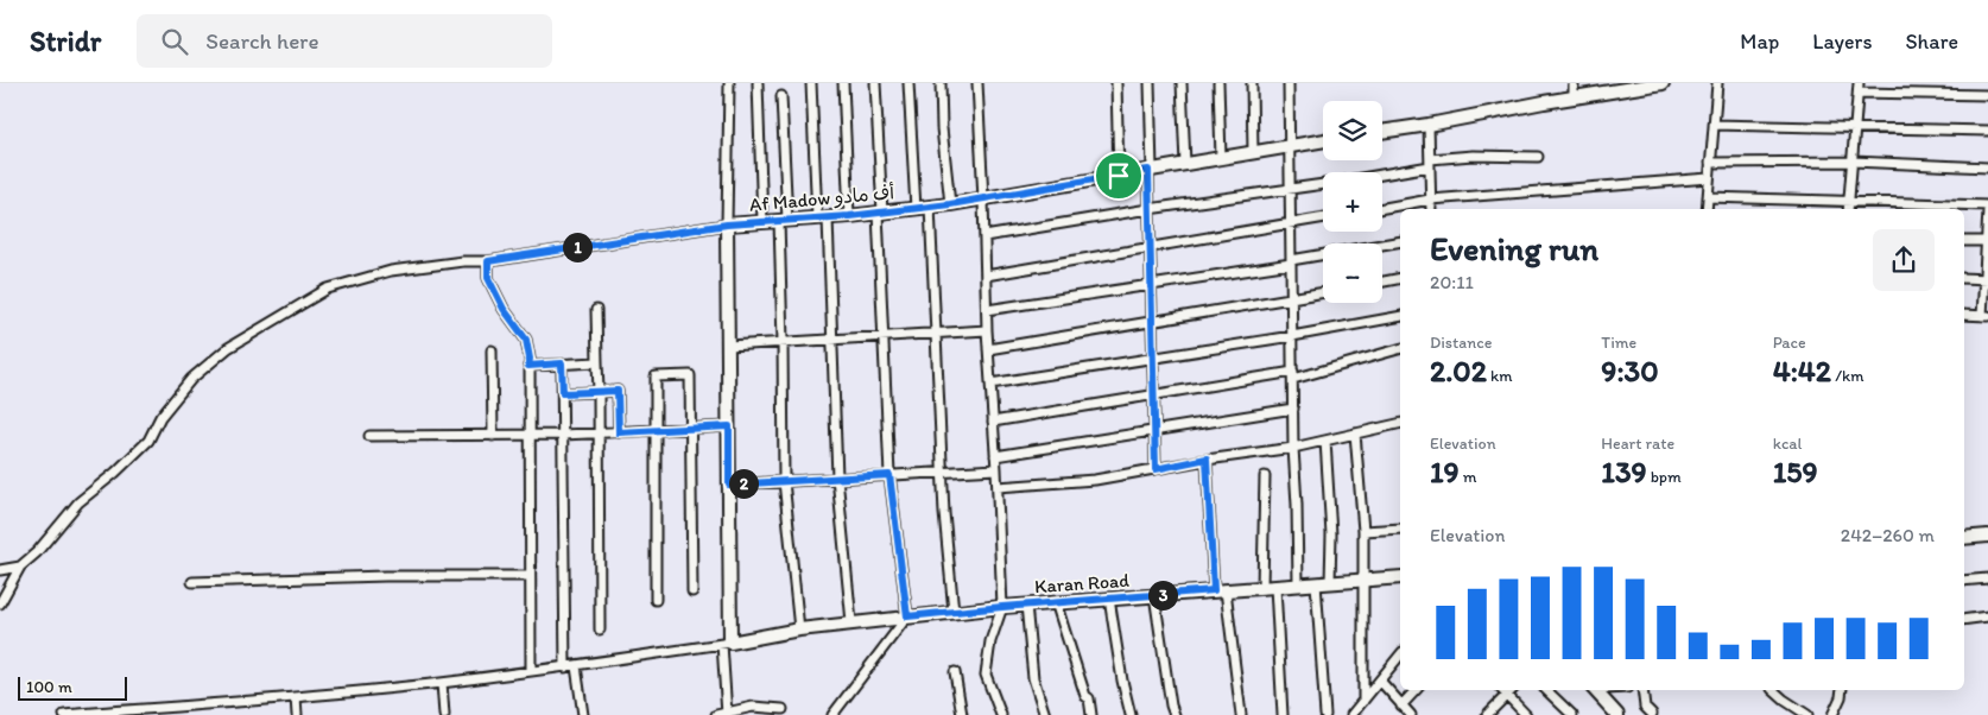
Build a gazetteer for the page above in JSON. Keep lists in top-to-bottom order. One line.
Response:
{"streets":{"street":["Af Madow أف مادو","Karan Road"]},"crossings":[["Af Madow أف مادو","Karan Road"]],"scale_bar":"100 m","page":{"header":"Stridr","search":"Search here","nav":["Map","Layers","Share"],"map_buttons":["+","−"],"heading":["Evening run","20:11"],"pins":["1","2","3"],"stats":[["Distance","2.02 km"],["Time","9:30"],["Pace","4:42 /km"],["Elevation","19 m"],["Heart rate","139 bpm"],["kcal","159"]],"chart":["Elevation","242–260 m"],"scale":"100 m"}}
